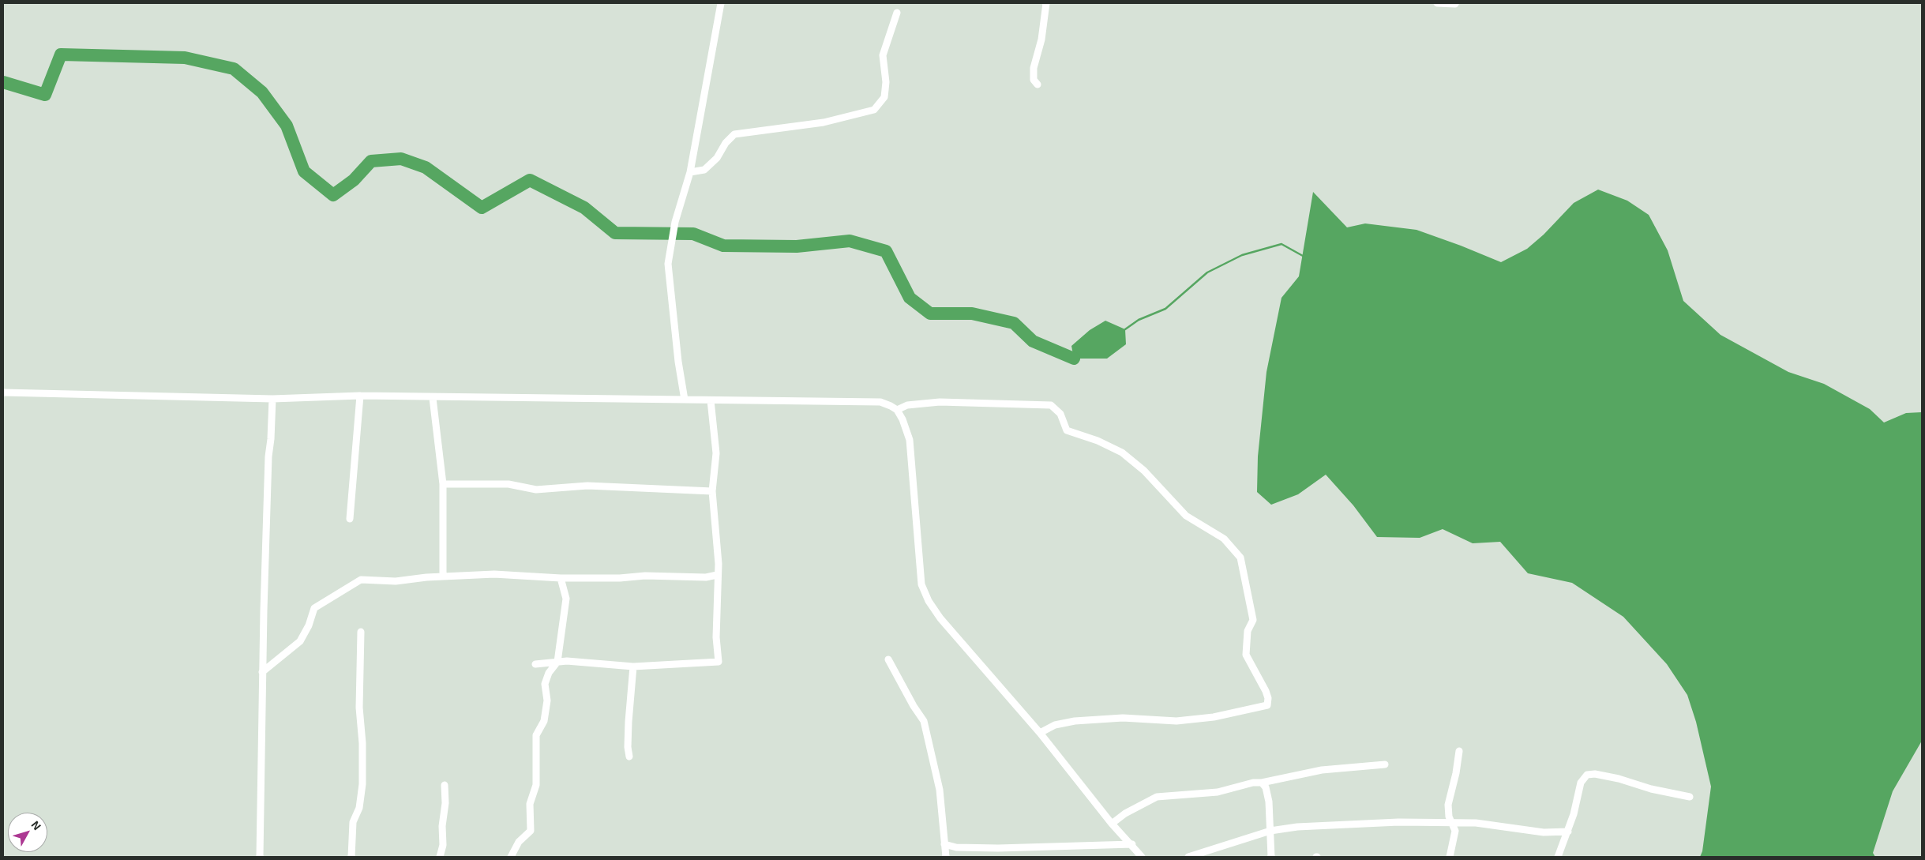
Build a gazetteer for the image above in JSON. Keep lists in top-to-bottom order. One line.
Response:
{"north":"top right"}
